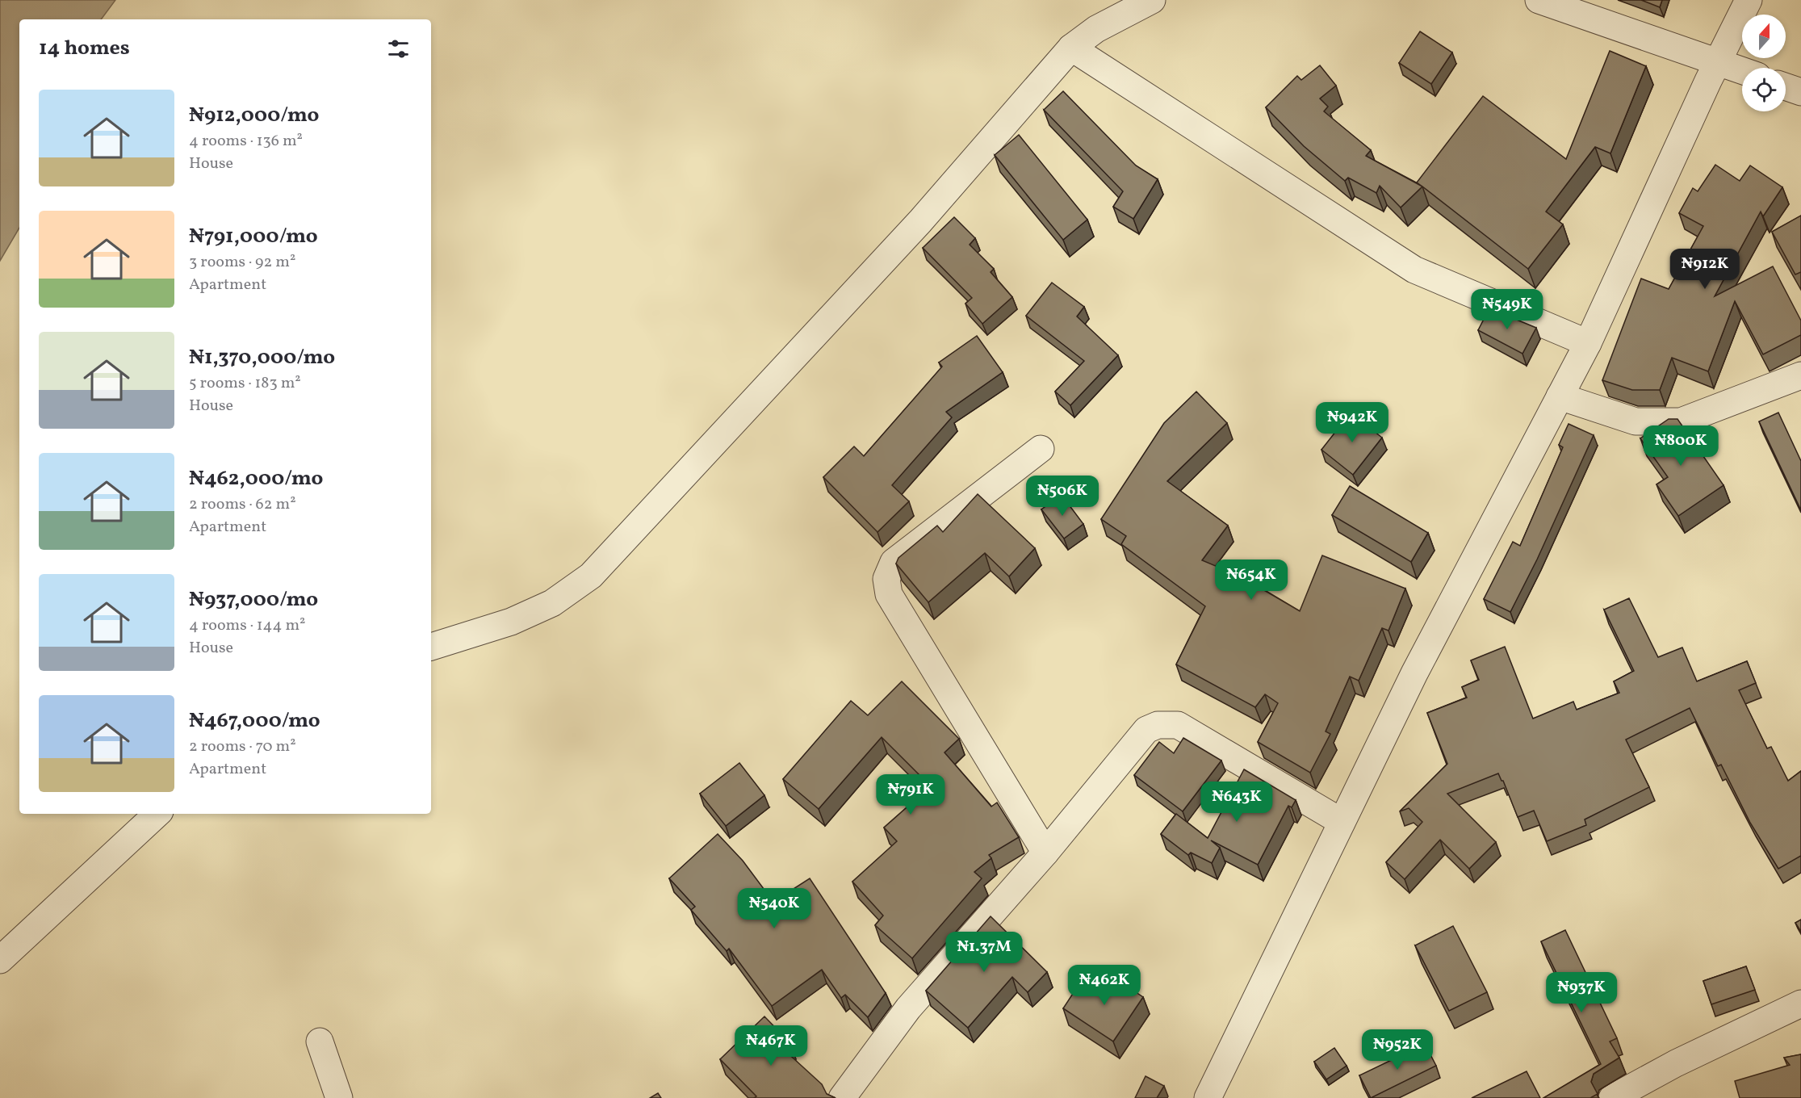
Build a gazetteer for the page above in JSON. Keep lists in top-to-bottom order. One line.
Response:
{"north":"top","page":{"heading":"14 homes","list":[{"name":"₦912,000/mo","note":"4 rooms · 136 m² · House"},{"name":"₦791,000/mo","note":"3 rooms · 92 m² · Apartment"},{"name":"₦1,370,000/mo","note":"5 rooms · 183 m² · House"},{"name":"₦462,000/mo","note":"2 rooms · 62 m² · Apartment"},{"name":"₦937,000/mo","note":"4 rooms · 144 m² · House"},{"name":"₦467,000/mo","note":"2 rooms · 70 m² · Apartment"}],"price":["₦912K","₦549K","₦942K","₦800K","₦506K","₦654K","₦791K","₦643K","₦540K","₦1.37M","₦462K","₦937K","₦467K","₦952K"]}}
